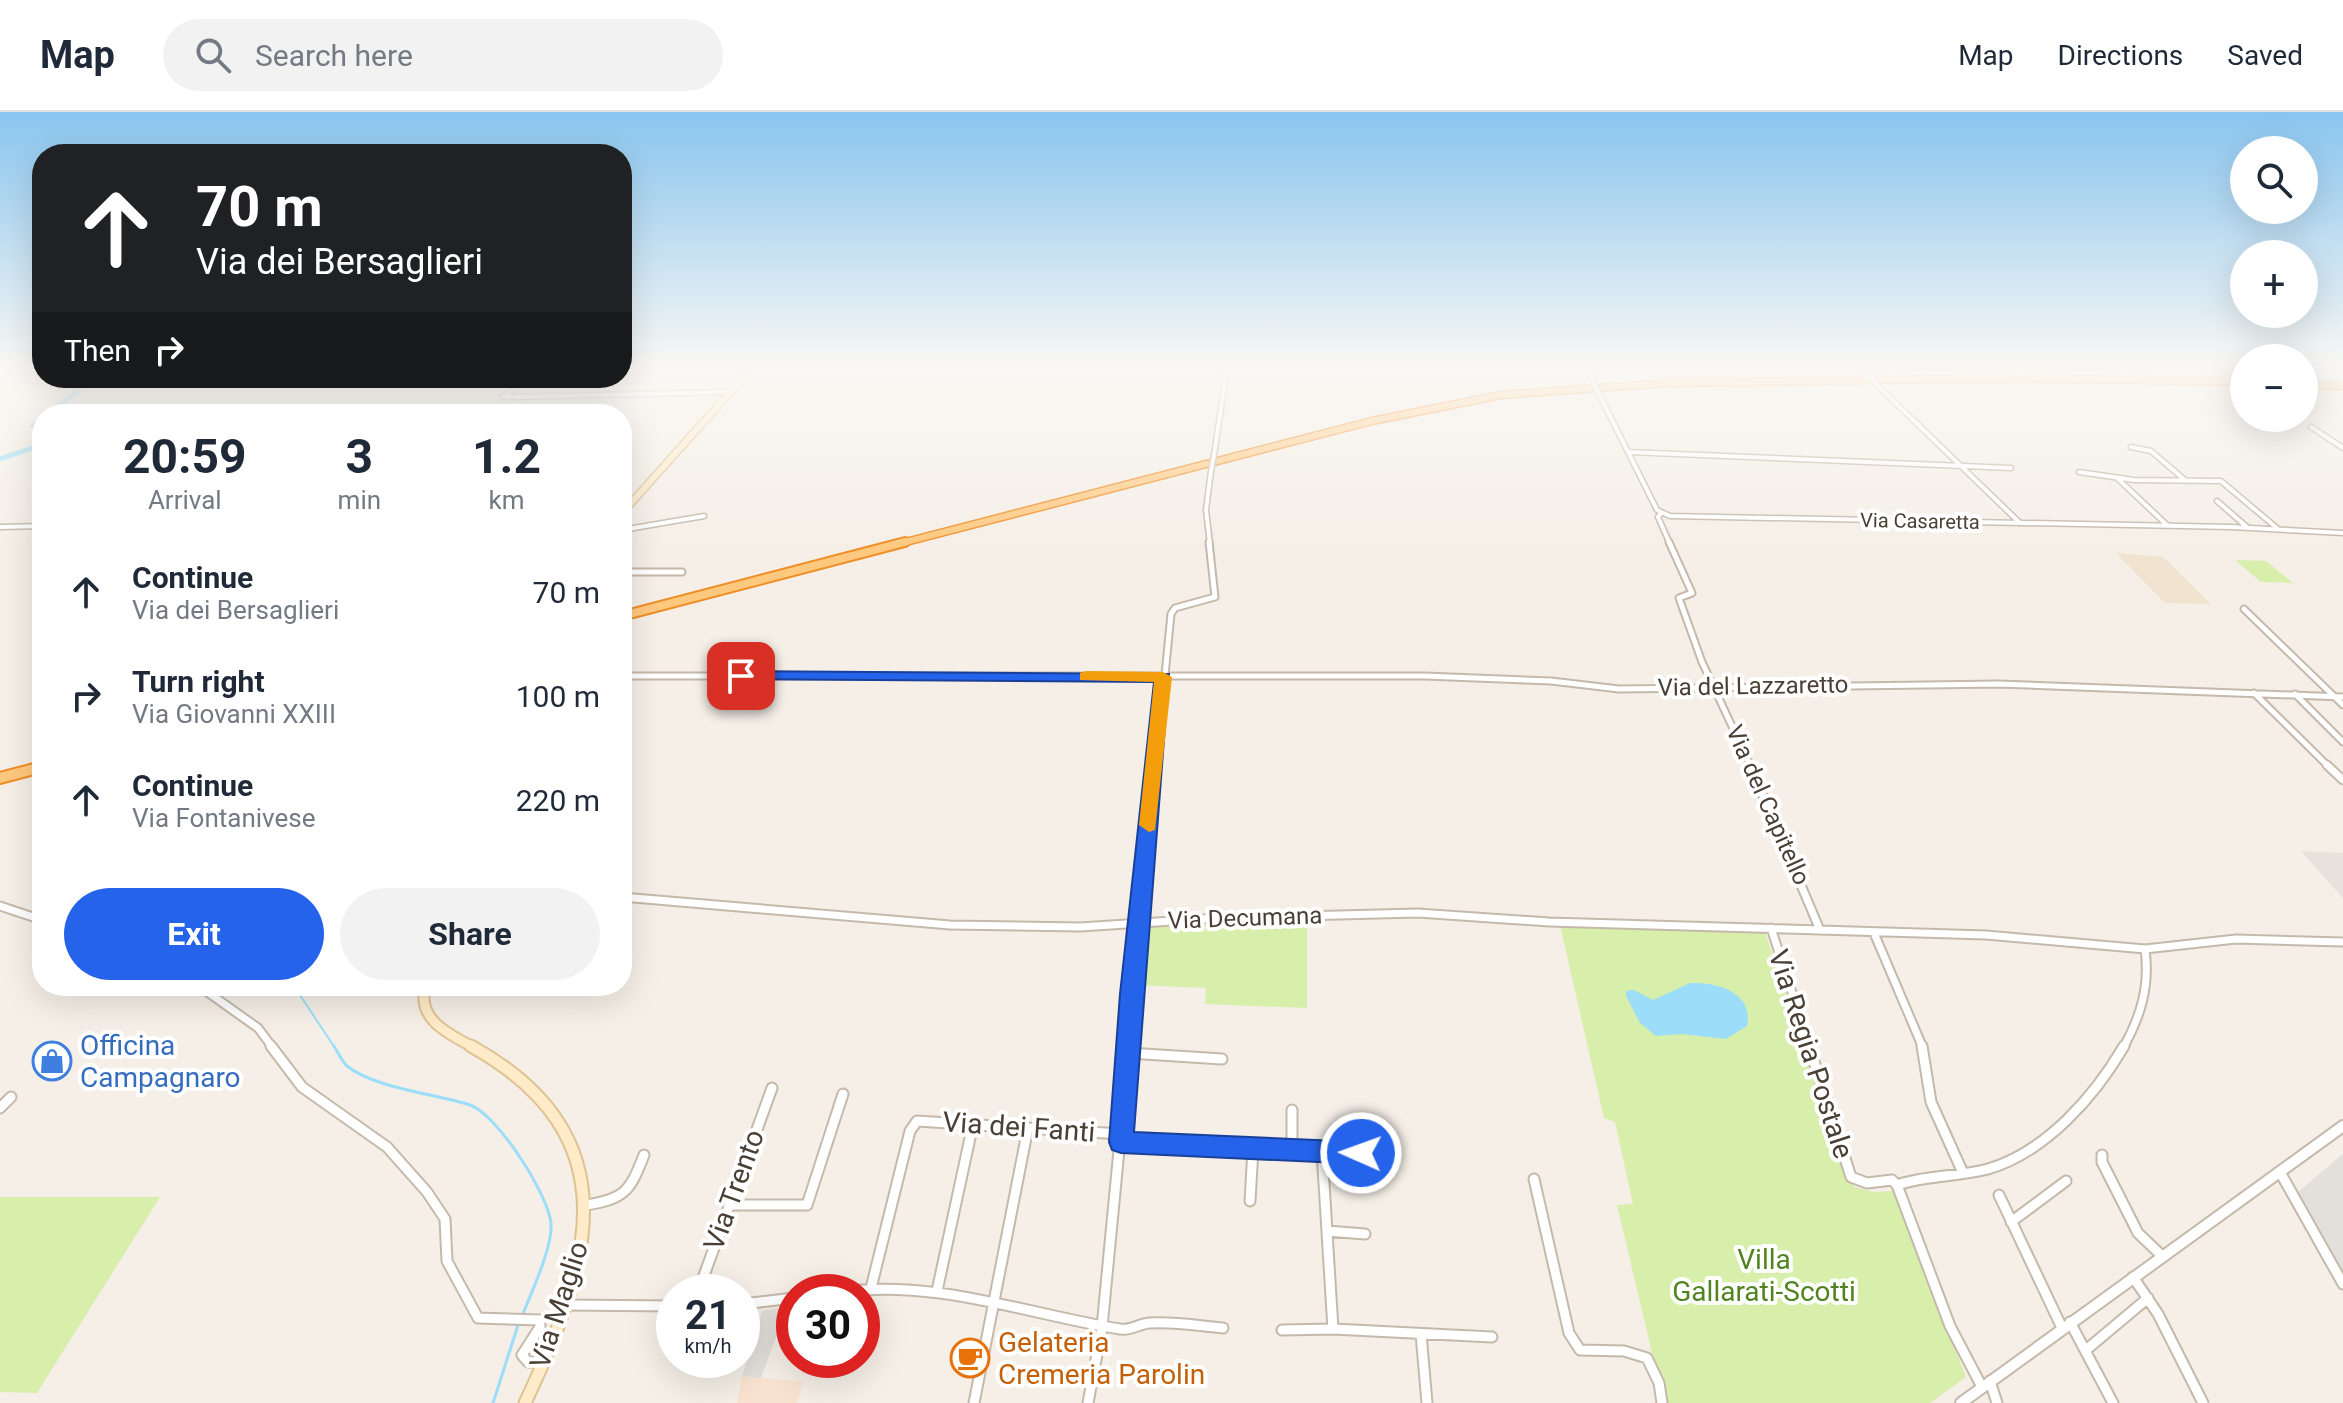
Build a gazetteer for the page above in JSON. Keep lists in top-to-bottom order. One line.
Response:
{"streets":{"main road":["Via Maglio"],"street":["Via Casaretta","Via del Lazzaretto","Via del Capitello","Via Decumana","Via Regia Postale","Via dei Fanti","Via Trento"]},"crossings":[["Via Casaretta","Via del Capitello"],["Via del Lazzaretto","Via del Capitello"],["Via del Capitello","Via Decumana"],["Via Decumana","Via Regia Postale"]],"parks":["Villa Gallarati-Scotti"],"places":{"shop":["Officina Campagnaro"],"cafe":["Gelateria Cremeria Parolin"]},"page":{"header":"Map","search":"Search here","nav":["Map","Directions","Saved"],"map_buttons":["+","−"],"turn":["70 m","Via dei Bersaglieri"],"then":"Then","eta":["20:59","Arrival","3","min","1.2","km"],"list":[{"name":"Continue","note":"Via dei Bersaglieri","value":"70 m"},{"name":"Turn right","note":"Via Giovanni XXIII","value":"100 m"},{"name":"Continue","note":"Via Fontanivese","value":"220 m"}],"buttons":["Exit","Share"],"speed":"21 km/h","limit":"30"}}
